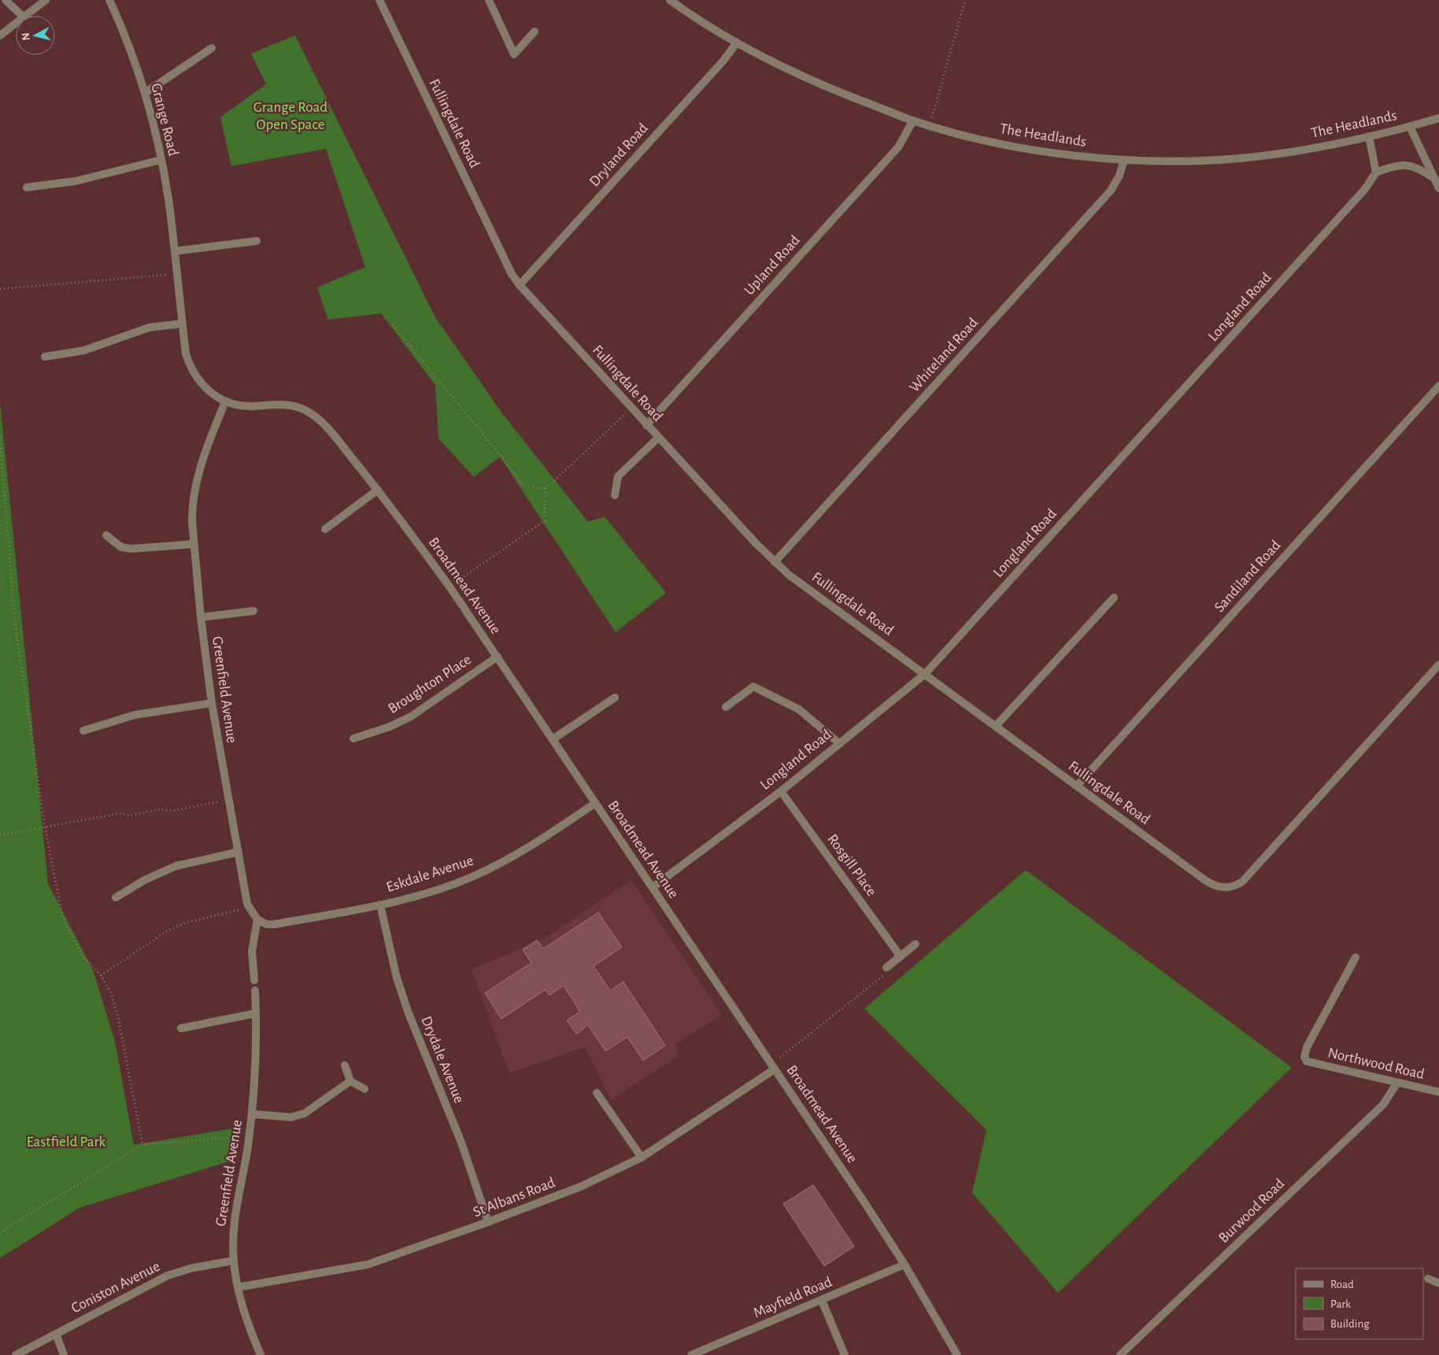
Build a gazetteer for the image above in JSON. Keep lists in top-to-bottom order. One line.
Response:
{"streets":{"street":["Grange Road","Fullingdale Road","The Headlands","Dryland Road","Upland Road","Longland Road","Whiteland Road","Sandiland Road","Broadmead Avenue","Broughton Place","Greenfield Avenue","Rosgill Place","Eskdale Avenue","Drydale Avenue","Northwood Road","St Albans Road","Burwood Road","Coniston Avenue","Mayfield Road"]},"crossings":[["Grange Road","Broadmead Avenue"],["Grange Road","Greenfield Avenue"],["Fullingdale Road","Dryland Road"],["Fullingdale Road","Upland Road"],["Fullingdale Road","Longland Road"],["Fullingdale Road","Whiteland Road"],["Fullingdale Road","Sandiland Road"],["The Headlands","Dryland Road"],["The Headlands","Upland Road"],["The Headlands","Whiteland Road"],["Longland Road","Broadmead Avenue"],["Longland Road","Rosgill Place"],["Broadmead Avenue","Broughton Place"],["Broadmead Avenue","Eskdale Avenue"],["Broadmead Avenue","St Albans Road"],["Broadmead Avenue","Mayfield Road"],["Greenfield Avenue","Eskdale Avenue"],["Greenfield Avenue","St Albans Road"],["Greenfield Avenue","Coniston Avenue"],["Eskdale Avenue","Drydale Avenue"],["Drydale Avenue","St Albans Road"],["Northwood Road","Burwood Road"]],"parks":["Grange Road Open Space","Eastfield Park"],"legend":["Road","Park","Building"],"north":"left"}
